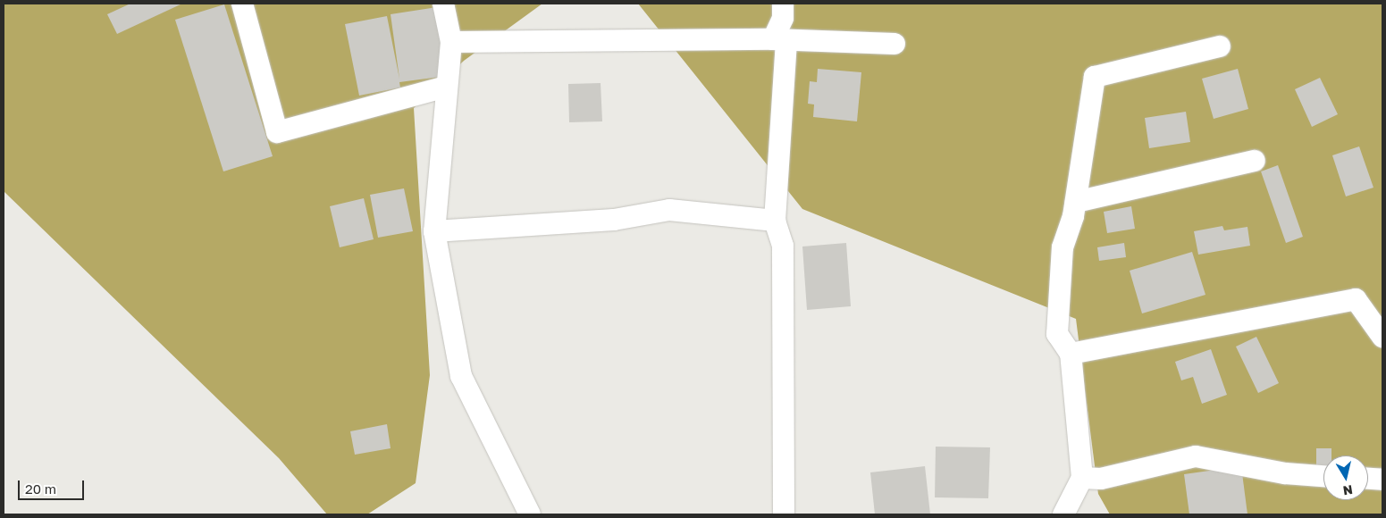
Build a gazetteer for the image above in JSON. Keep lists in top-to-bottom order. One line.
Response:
{"scale_bar":"20 m","north":"bottom"}
